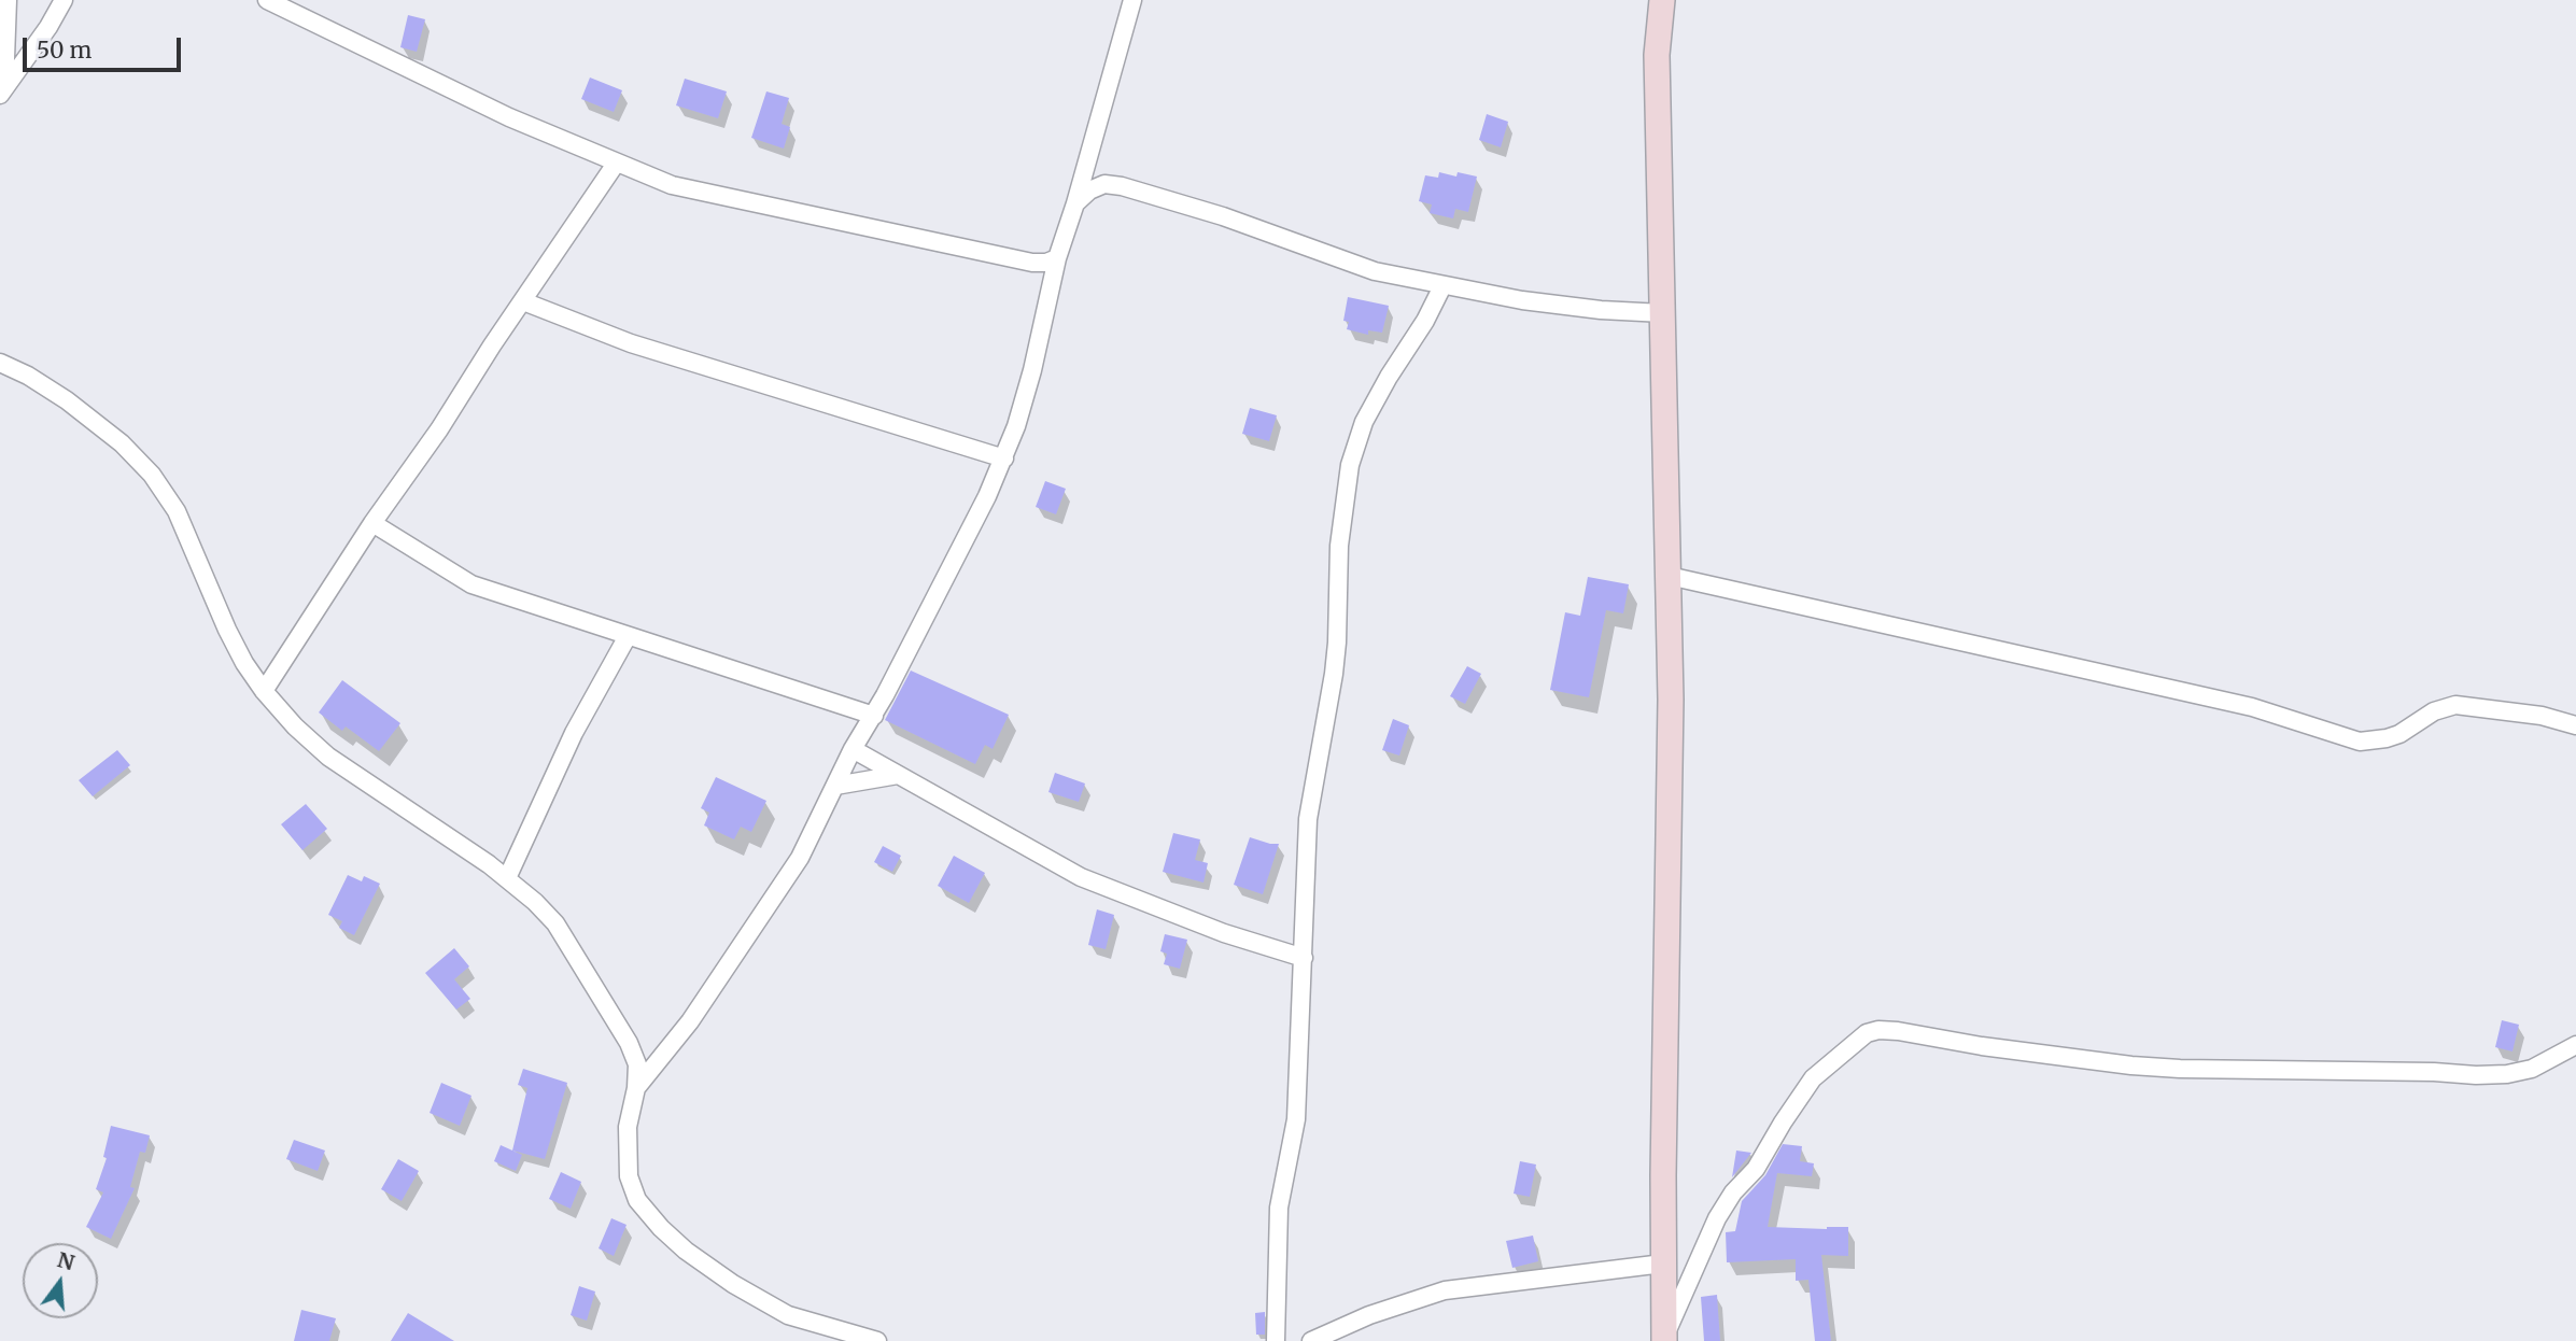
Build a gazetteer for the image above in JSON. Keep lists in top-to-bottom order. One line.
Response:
{"scale_bar":"50 m","north":"top"}
